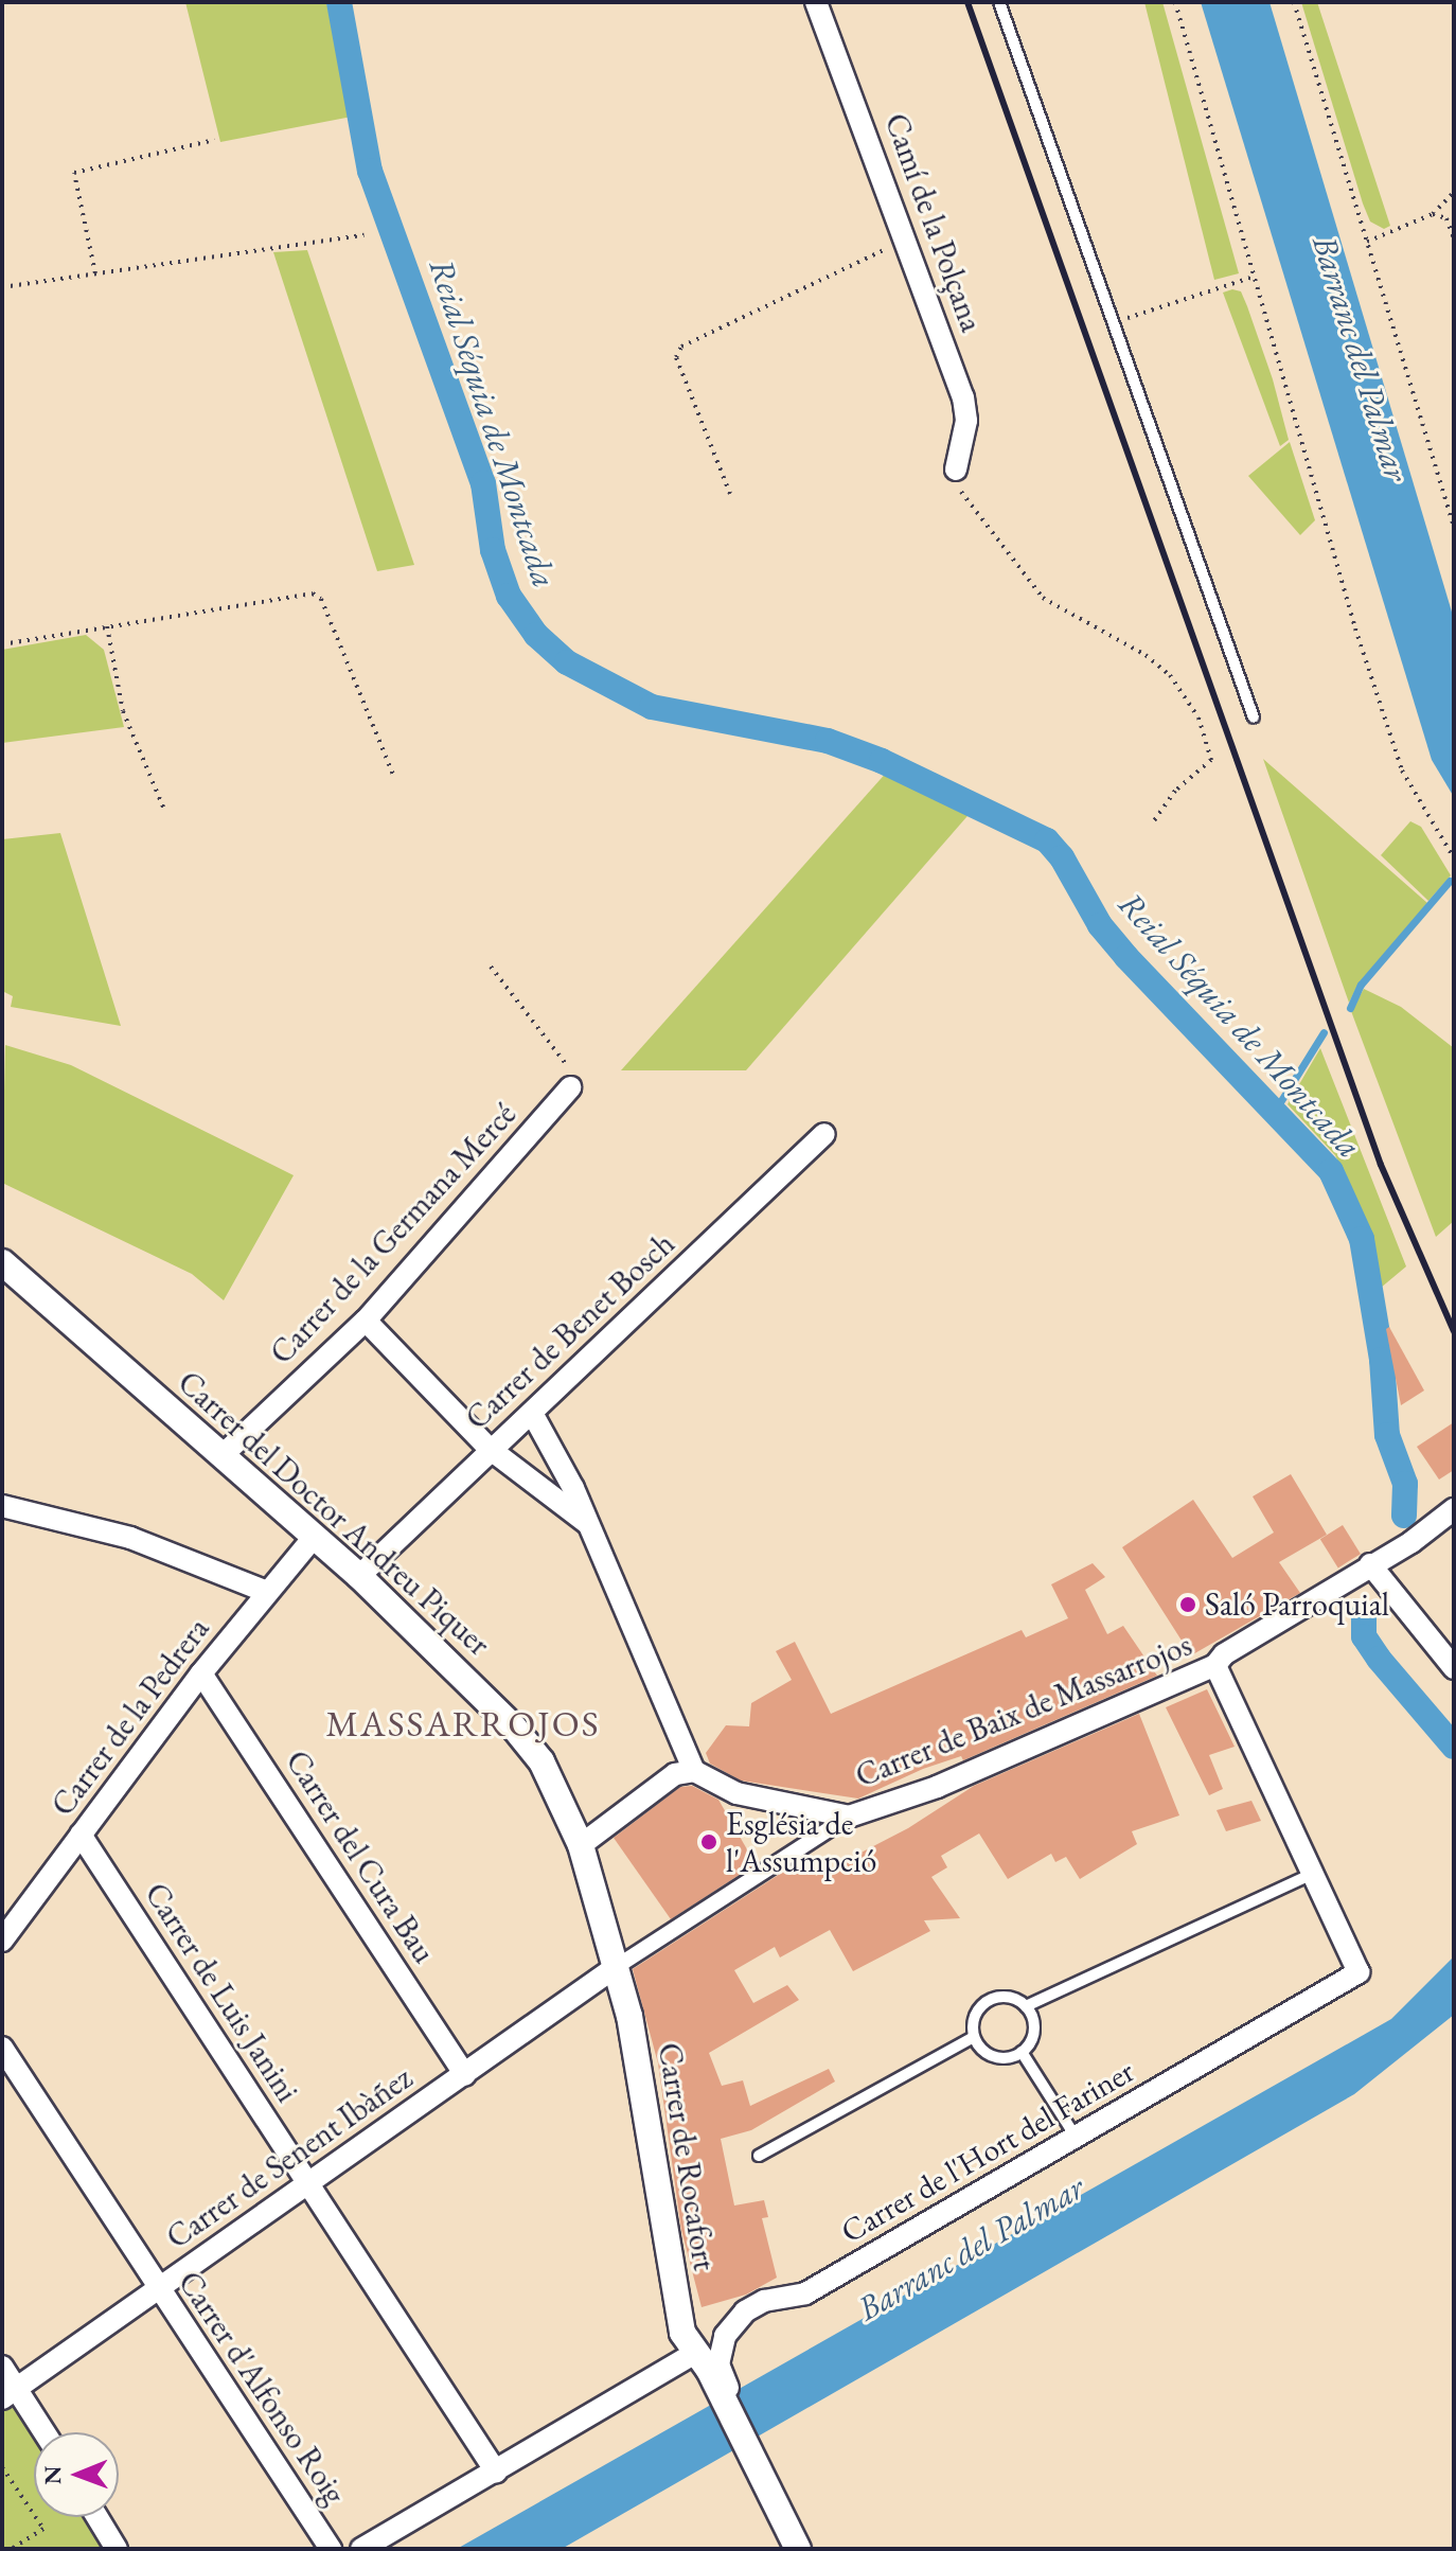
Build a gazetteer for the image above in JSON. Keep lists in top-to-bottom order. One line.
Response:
{"streets":{"street":["Camí de la Polçana","Carrer de la Germana Mercé","Carrer de Benet Bosch","Carrer del Doctor Andreu Piquer","Carrer de Baix de Massarrojos","Carrer de la Pedrera","Carrer del Cura Bau","Carrer de Luis Janini","Carrer de l'Hort del Fariner","Carrer de Rocafort","Carrer de Senent Ibàñez","Carrer d'Alfonso Roig"]},"crossings":[["Carrer de la Germana Mercé","Carrer del Doctor Andreu Piquer"],["Carrer de Benet Bosch","Carrer del Doctor Andreu Piquer"],["Carrer del Doctor Andreu Piquer","Carrer de Baix de Massarrojos"],["Carrer del Doctor Andreu Piquer","Carrer de la Pedrera"],["Carrer del Doctor Andreu Piquer","Carrer de Rocafort"],["Carrer del Doctor Andreu Piquer","Carrer de Senent Ibàñez"],["Carrer de Baix de Massarrojos","Carrer de Rocafort"],["Carrer de Baix de Massarrojos","Carrer de Senent Ibàñez"],["Carrer de la Pedrera","Carrer del Cura Bau"],["Carrer de la Pedrera","Carrer de Luis Janini"],["Carrer del Cura Bau","Carrer de Senent Ibàñez"],["Carrer de Luis Janini","Carrer de Senent Ibàñez"],["Carrer de l'Hort del Fariner","Carrer de Rocafort"],["Carrer de Rocafort","Carrer de Senent Ibàñez"],["Carrer de Senent Ibàñez","Carrer d'Alfonso Roig"]],"districts":["MASSARROJOS"],"water":["Barranc del Palmar","Reial Séquia de Montcada"],"places":["Saló Parroquial","Església de l'Assumpció"],"north":"left"}
